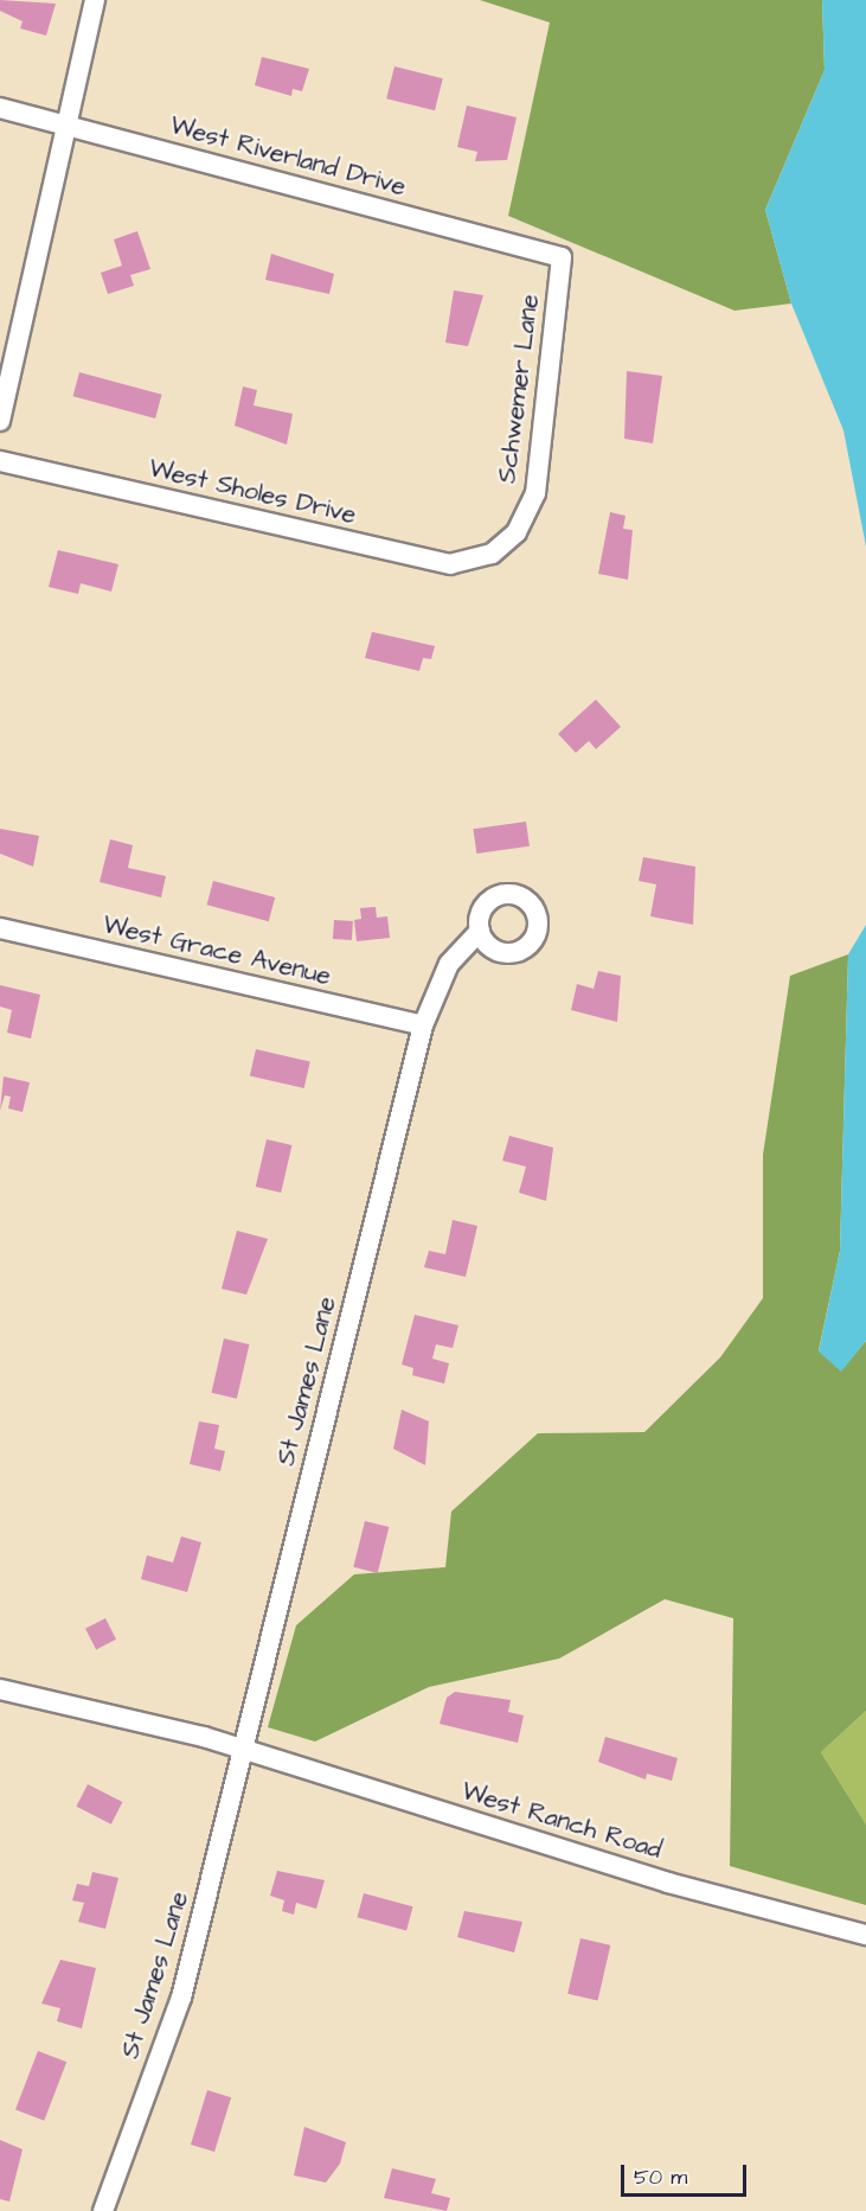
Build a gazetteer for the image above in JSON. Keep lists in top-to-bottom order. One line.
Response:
{"streets":{"street":["West Riverland Drive","Schwemer Lane","West Sholes Drive","West Grace Avenue","St James Lane","West Ranch Road"]},"crossings":[["West Riverland Drive","Schwemer Lane"],["Schwemer Lane","West Sholes Drive"],["West Grace Avenue","St James Lane"],["St James Lane","West Ranch Road"]],"scale_bar":"50 m"}
